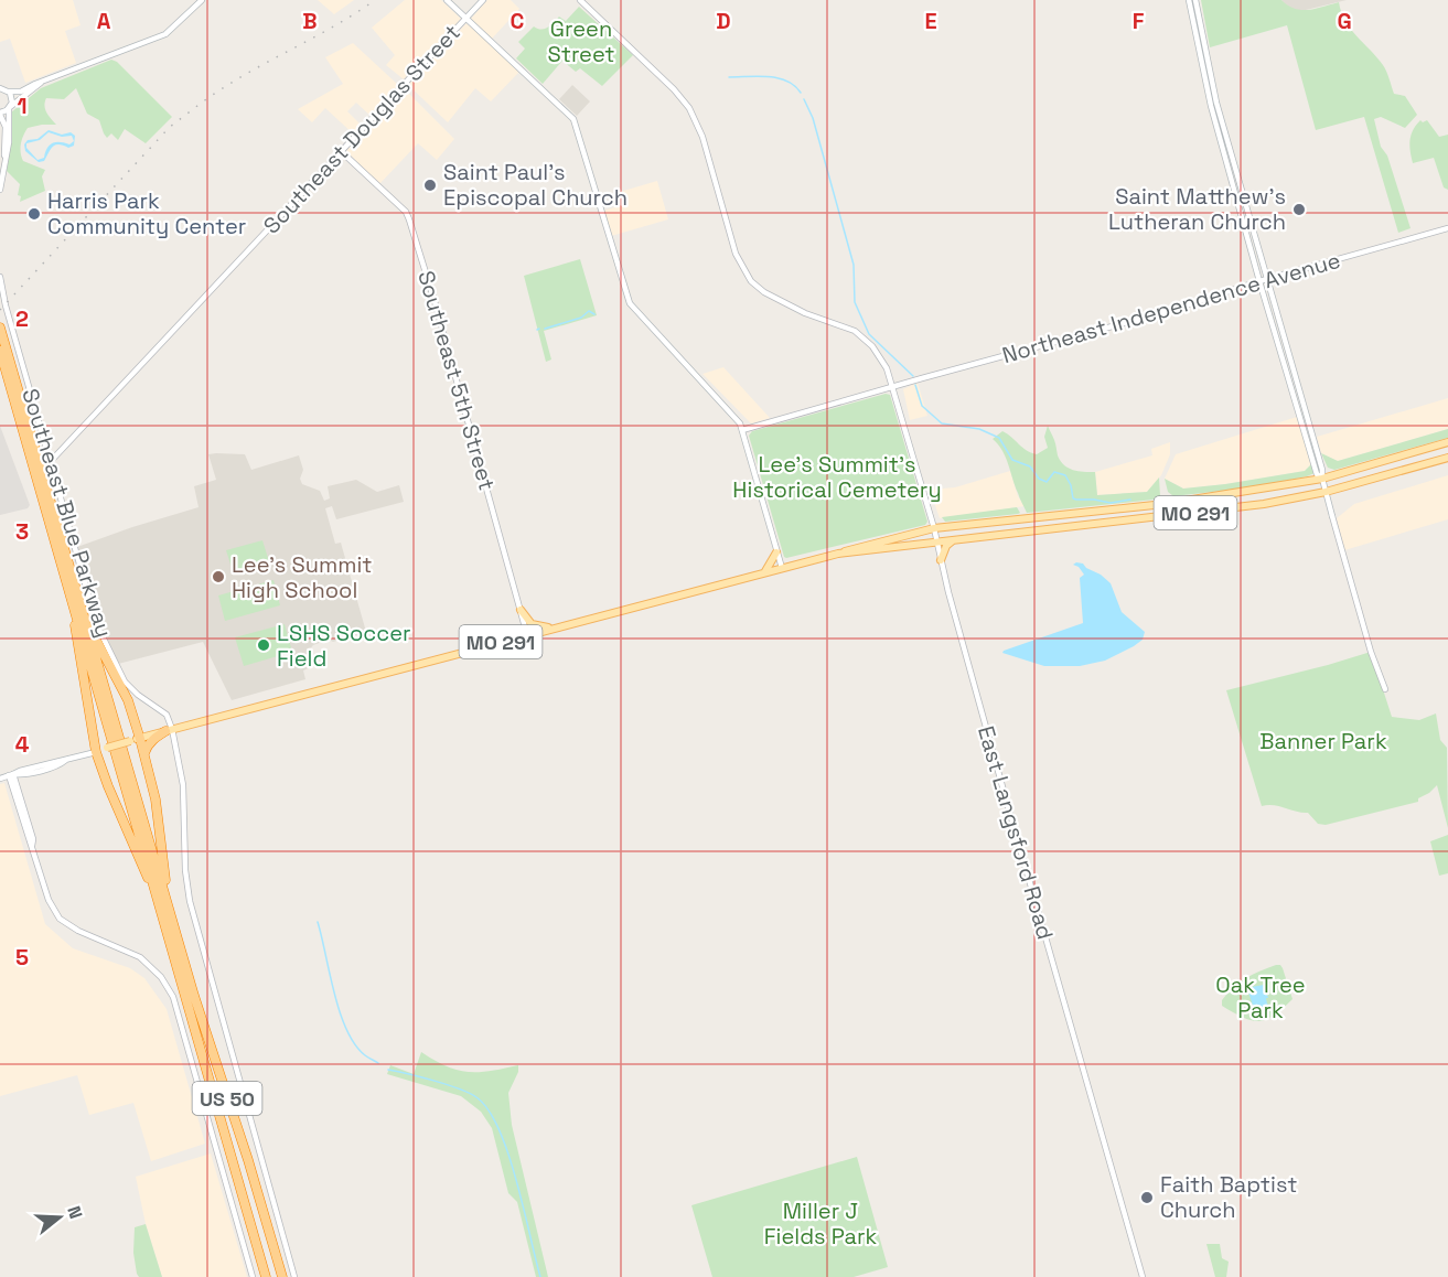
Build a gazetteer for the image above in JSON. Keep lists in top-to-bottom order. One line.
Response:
{"streets":{"highway":["US 50"],"main road":["MO 291"],"street":["Southeast Douglas Street","Northeast Independence Avenue","Southeast 5th Street","Southeast Blue Parkway","East Langsford Road"]},"crossings":[["Southeast Douglas Street","Southeast 5th Street"],["Southeast Douglas Street","Southeast Blue Parkway"],["Northeast Independence Avenue","East Langsford Road"],["Southeast 5th Street","MO 291"],["Southeast Blue Parkway","MO 291"],["MO 291","East Langsford Road"]],"parks":["Green Street","Lee's Summit's Historical Cemetery","Banner Park","Oak Tree Park","Miller J Fields Park"],"places":["Saint Paul's Episcopal Church","Saint Matthew's Lutheran Church","Harris Park Community Center","Lee's Summit High School","LSHS Soccer Field","Faith Baptist Church"],"north":"right","grid":{"columns":["A","B","C","D","E","F","G"],"rows":["1","2","3","4","5"]}}
